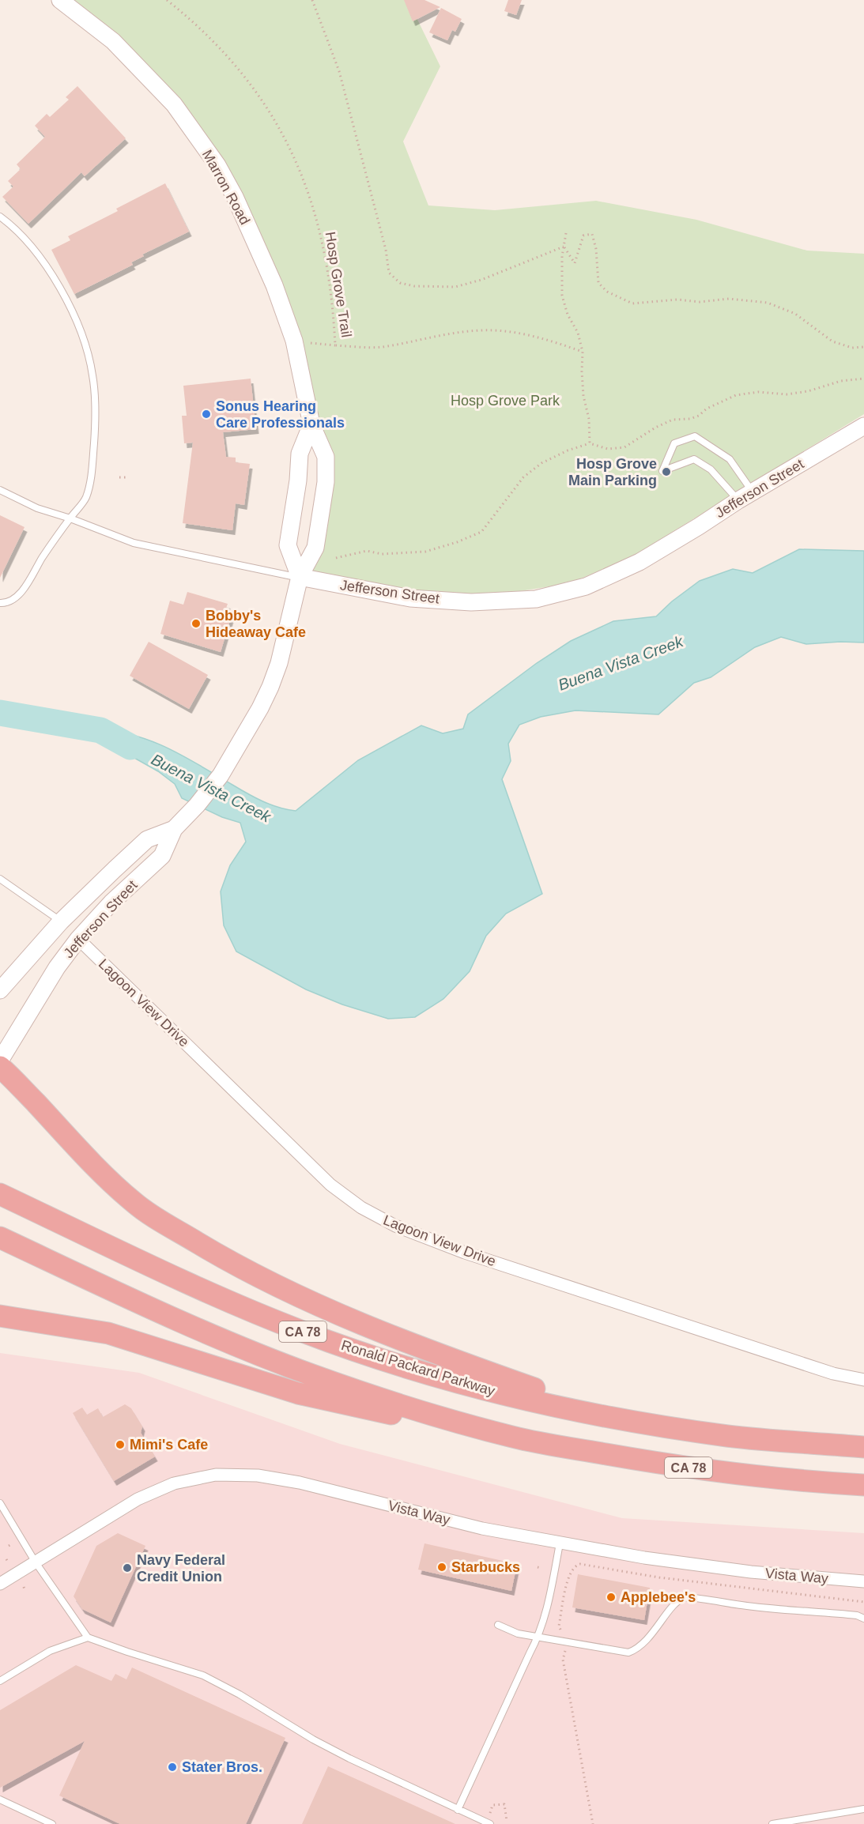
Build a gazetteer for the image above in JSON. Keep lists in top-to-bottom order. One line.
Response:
{"streets":{"highway":["CA 78","Ronald Packard Parkway"],"main road":["Marron Road","Jefferson Street"],"street":["Lagoon View Drive","Vista Way"],"path":["Hosp Grove Trail"]},"crossings":[["Marron Road","Jefferson Street"],["Jefferson Street","Lagoon View Drive"]],"water":["Buena Vista Creek"],"parks":["Hosp Grove Park"],"places":["Sonus Hearing Care Professionals","Hosp Grove Main Parking","Bobby's Hideaway Cafe","Mimi's Cafe","Starbucks","Navy Federal Credit Union","Applebee's","Stater Bros."]}
